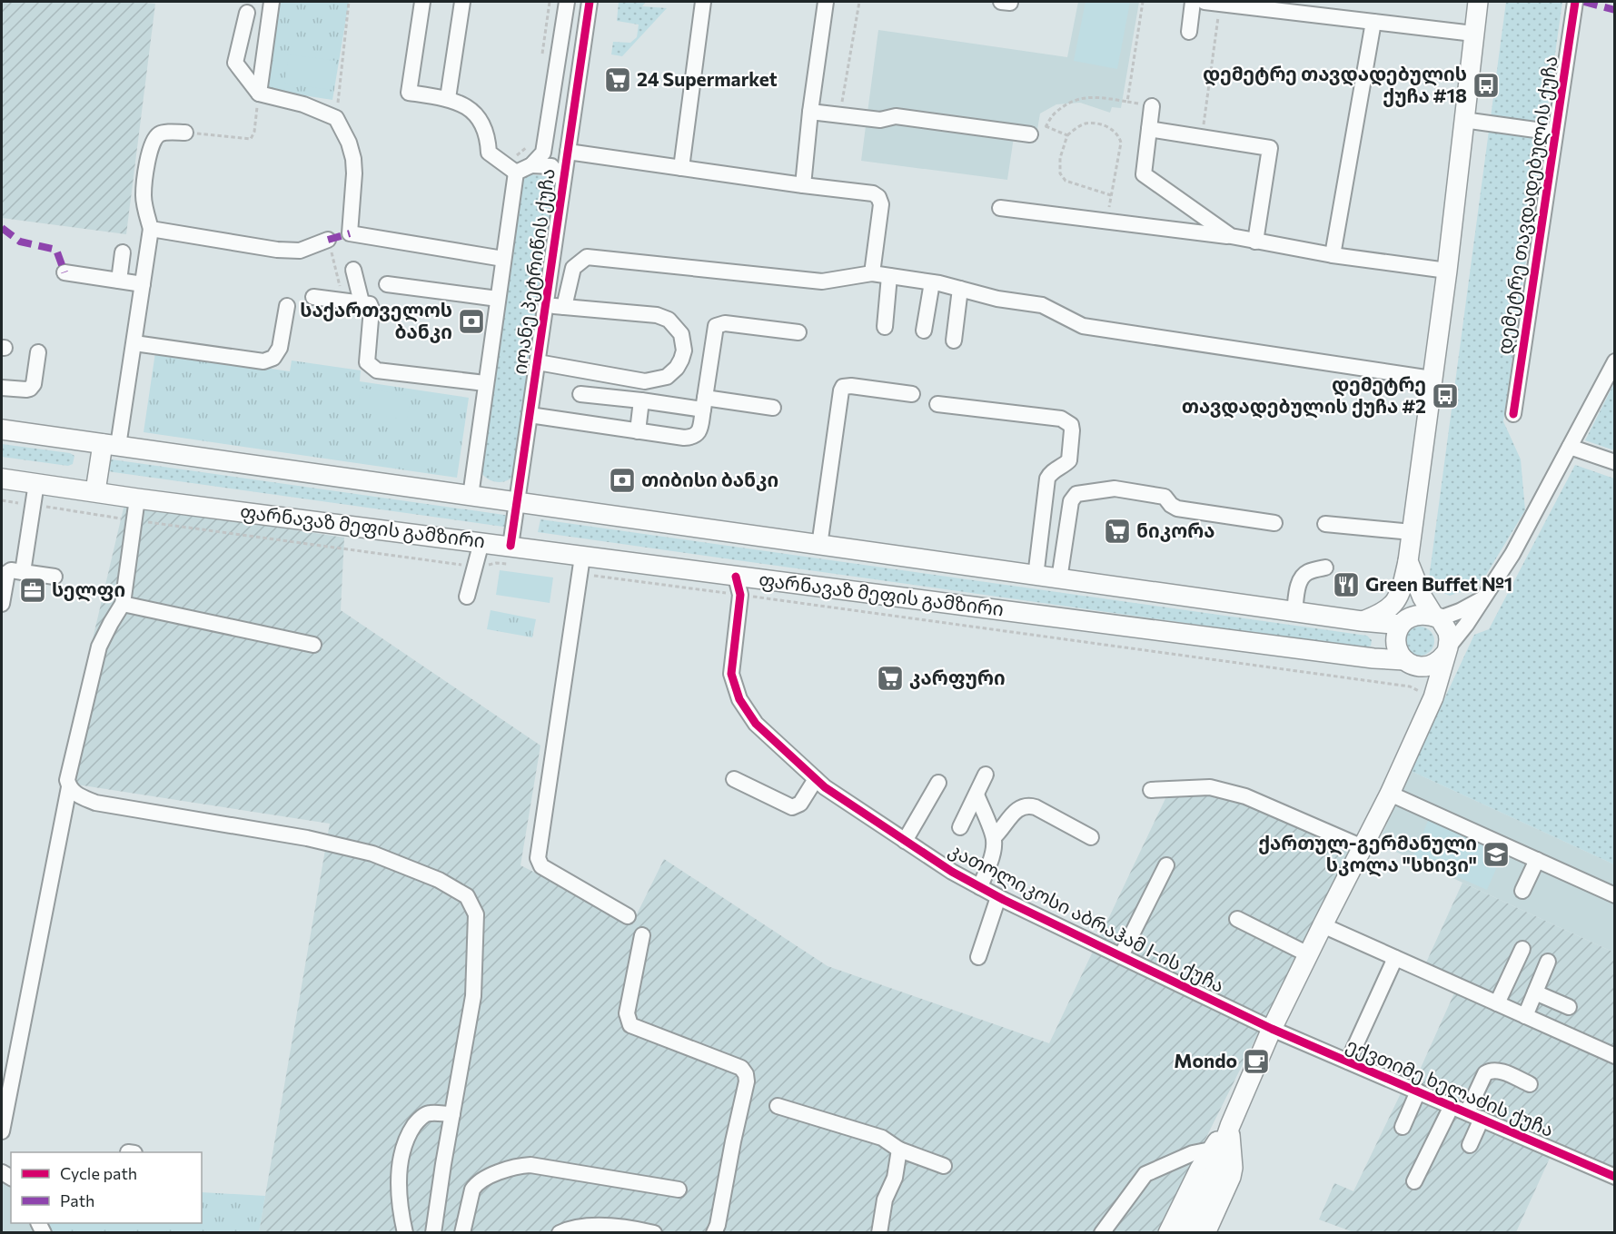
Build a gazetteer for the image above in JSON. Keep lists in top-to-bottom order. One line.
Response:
{"streets":{"main road":["ფარნავაზ მეფის გამზირი"],"street":["დემეტრე თავდადებულის ქუჩა","იოანე პეტრიწის ქუჩა","კათოლიკოსი აბრაჰამ I-ის ქუჩა","ექვთიმე ხელაძის ქუჩა"]},"crossings":[["იოანე პეტრიწის ქუჩა","ფარნავაზ მეფის გამზირი"],["ფარნავაზ მეფის გამზირი","კათოლიკოსი აბრაჰამ I-ის ქუჩა"],["კათოლიკოსი აბრაჰამ I-ის ქუჩა","ექვთიმე ხელაძის ქუჩა"]],"places":{"supermarket":["24 Supermarket","ნიკორა","კარფური"],"bus stop":["დემეტრე თავდადებულის ქუჩა #18","დემეტრე თავდადებულის ქუჩა #2"],"bank":["საქართველოს ბანკი","თიბისი ბანკი"],"restaurant":["Green Buffet №1"],"office":["სელფი"],"school or university":["ქართულ-გერმანული სკოლა \"სხივი\""],"cafe":["Mondo"]},"legend":["Cycle path","Path"]}
